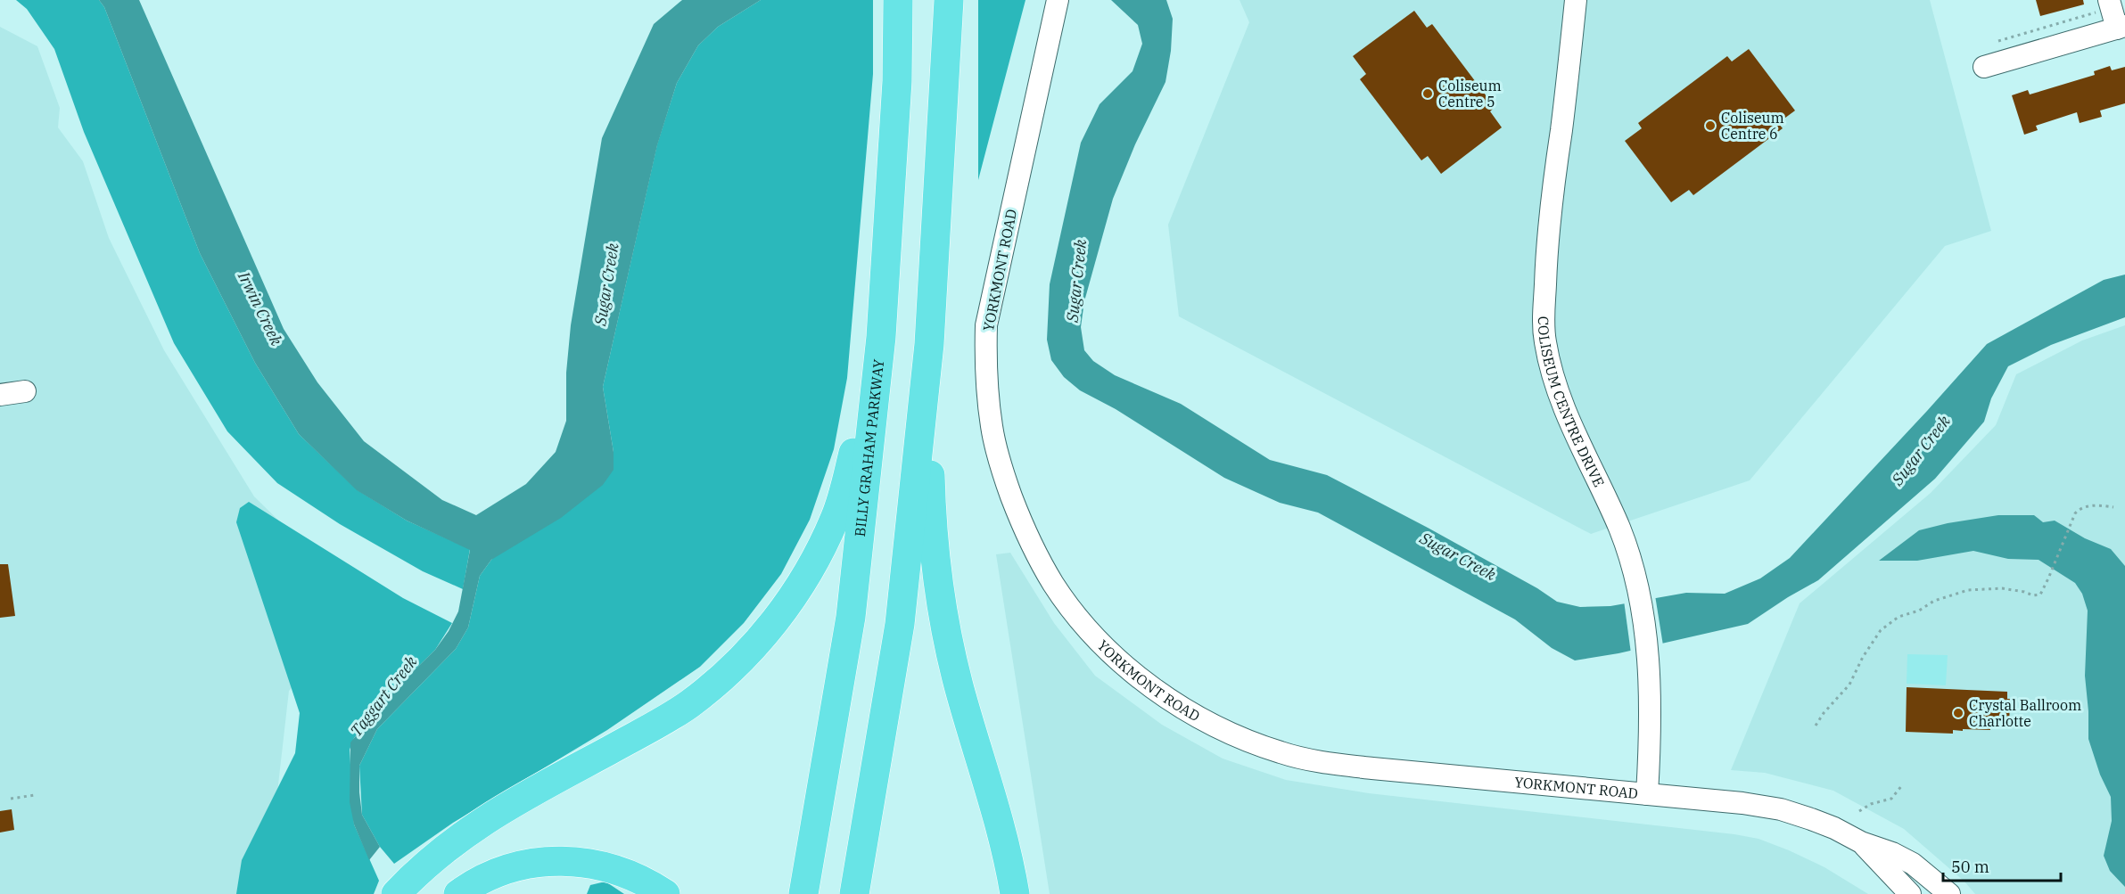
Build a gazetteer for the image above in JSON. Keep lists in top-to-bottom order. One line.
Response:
{"streets":{"highway":["BILLY GRAHAM PARKWAY"],"street":["YORKMONT ROAD","COLISEUM CENTRE DRIVE"]},"crossings":[["YORKMONT ROAD","COLISEUM CENTRE DRIVE"]],"water":["Sugar Creek","Irwin Creek","Taggart Creek"],"places":["Coliseum Centre 5","Coliseum Centre 6","Crystal Ballroom Charlotte"],"scale_bar":"50 m"}
